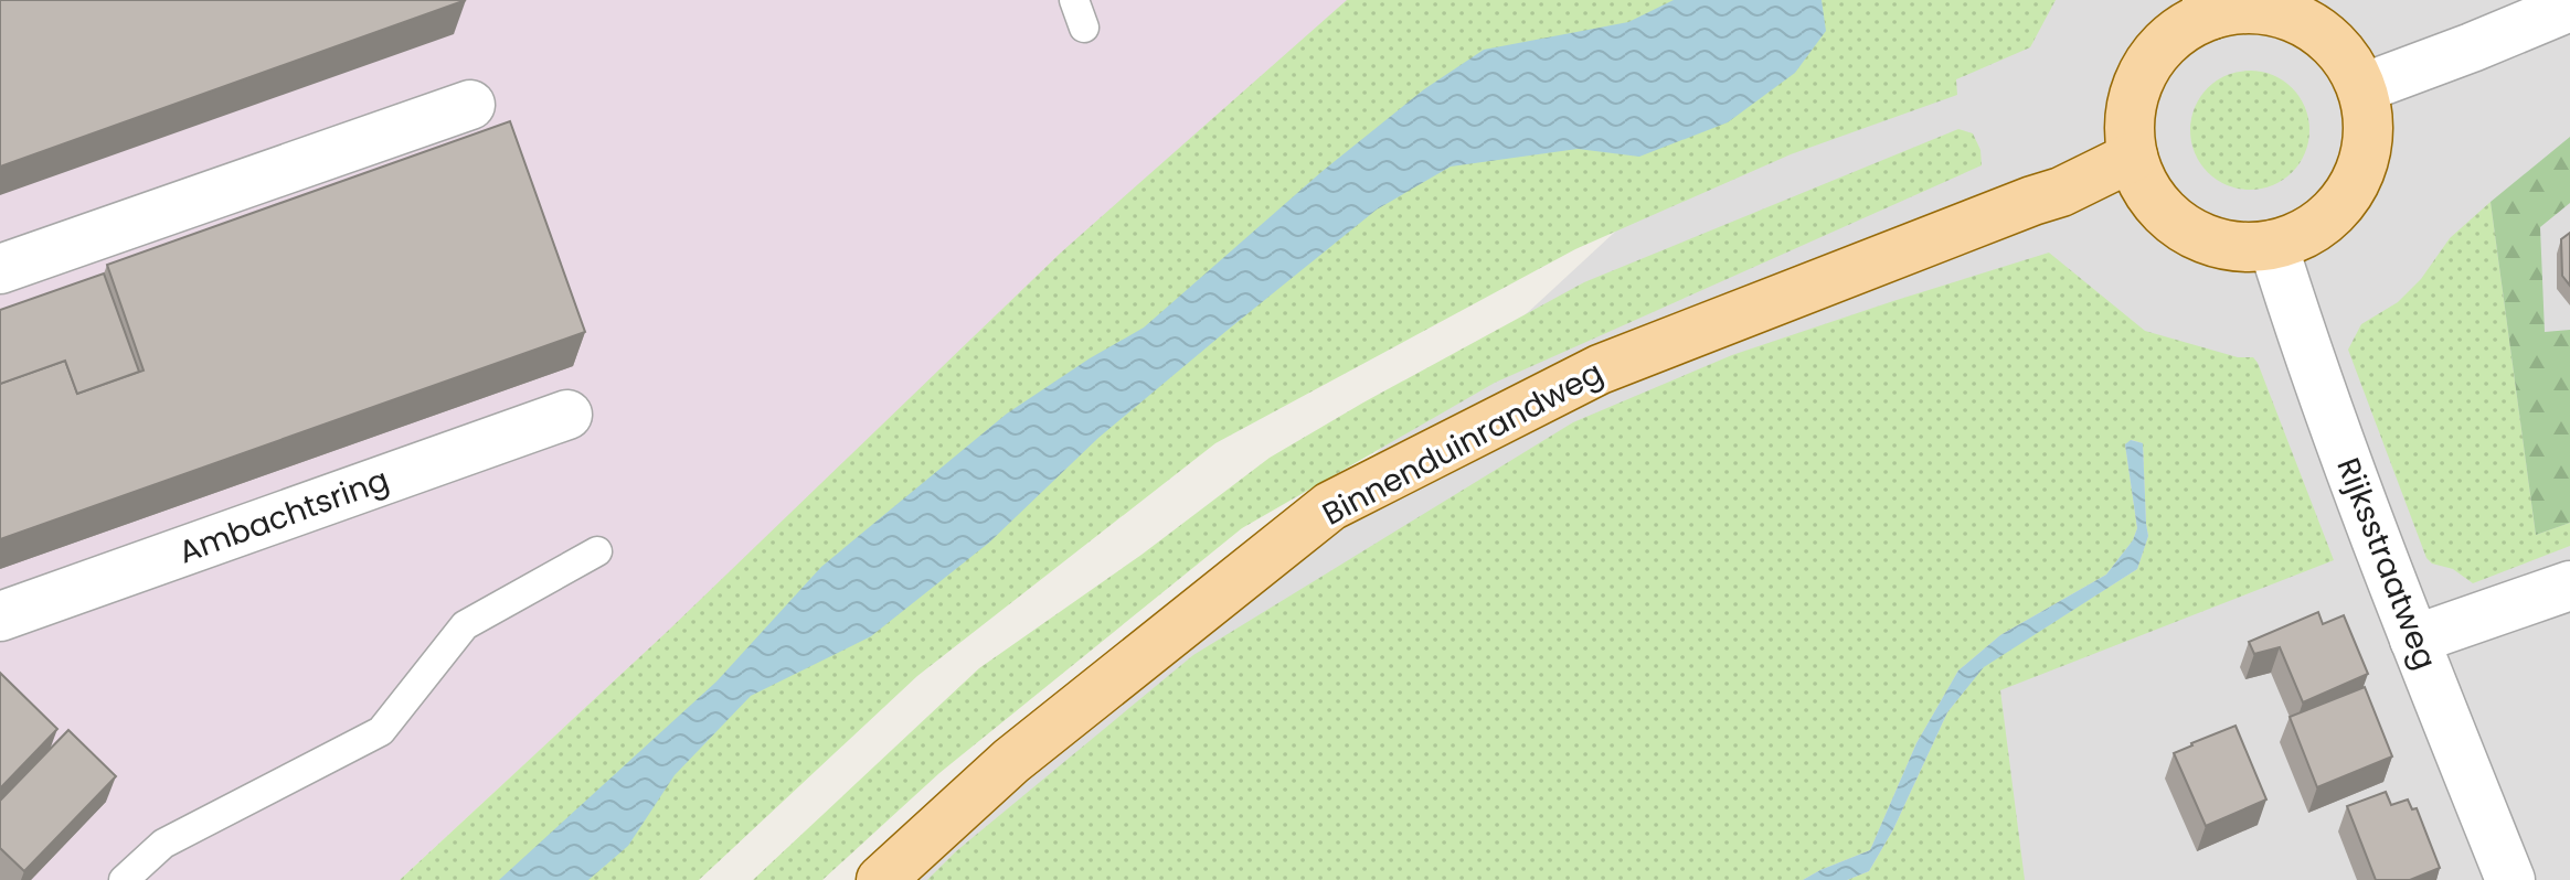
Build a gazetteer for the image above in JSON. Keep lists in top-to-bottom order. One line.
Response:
{"streets":{"main road":["Binnenduinrandweg"],"street":["Ambachtsring","Rijksstraatweg"]},"crossings":[["Binnenduinrandweg","Rijksstraatweg"]]}
